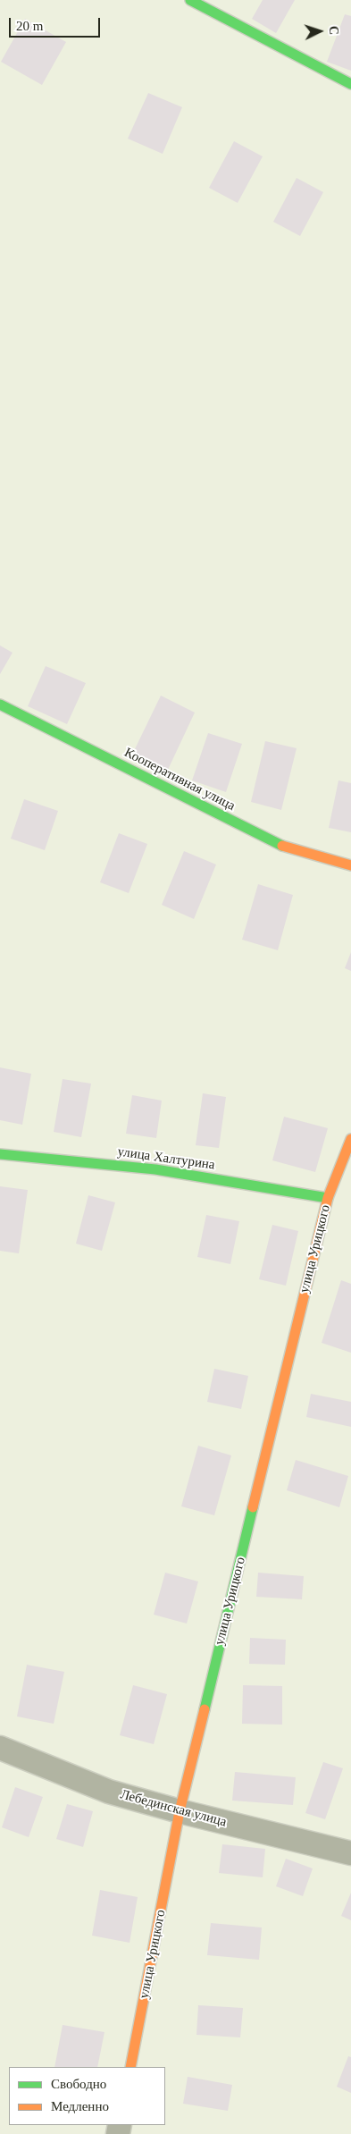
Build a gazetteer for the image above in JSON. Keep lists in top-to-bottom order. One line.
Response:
{"streets":{"street":["Кооперативная улица","улица Халтурина","улица Урицкого","Лебединская улица"]},"crossings":[["улица Халтурина","улица Урицкого"],["улица Урицкого","Лебединская улица"]],"legend":["Свободно","Медленно"],"scale_bar":"20 m","north":"right"}
